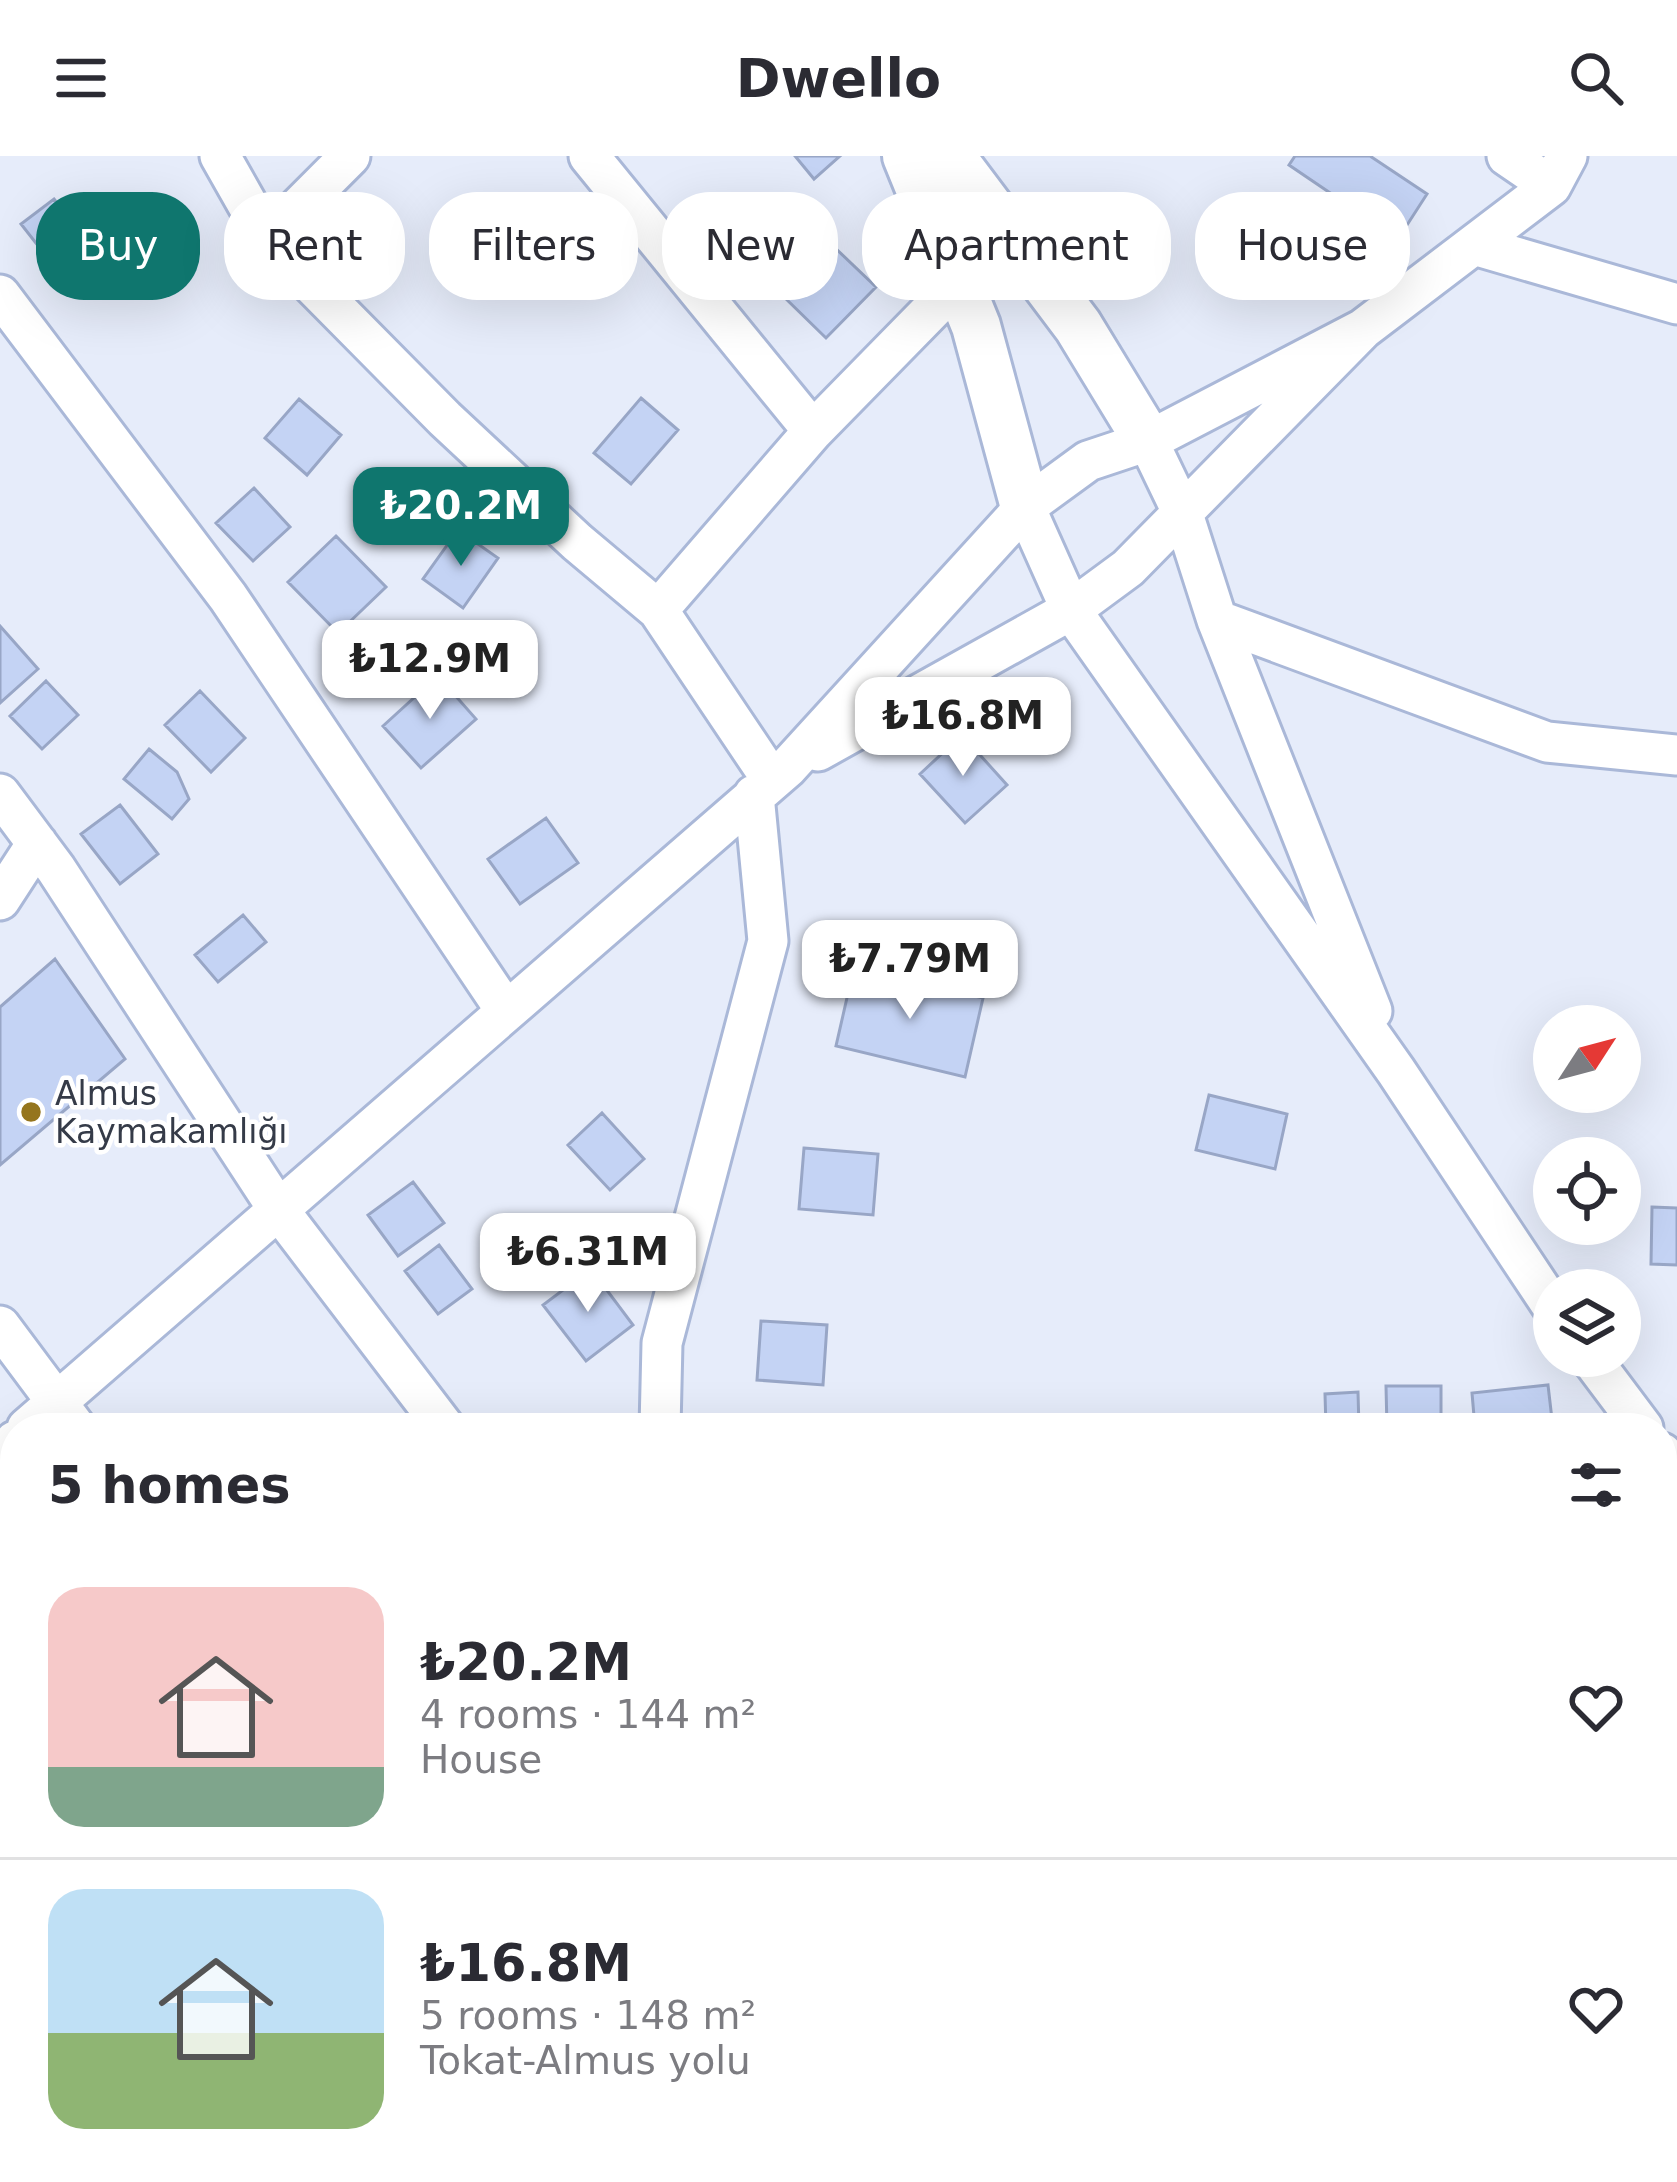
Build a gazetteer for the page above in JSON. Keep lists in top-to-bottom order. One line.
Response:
{"places":["Almus Kaymakamlığı"],"north":"top right","page":{"header":"Dwello","chip":["Buy","Rent","Filters","New","Apartment","House"],"price":["₺20.2M","₺12.9M","₺16.8M","₺7.79M","₺6.31M"],"heading":"5 homes","list":[{"name":"₺20.2M","note":"4 rooms · 144 m² · House"},{"name":"₺16.8M","note":"5 rooms · 148 m² · Tokat-Almus yolu"}]}}
